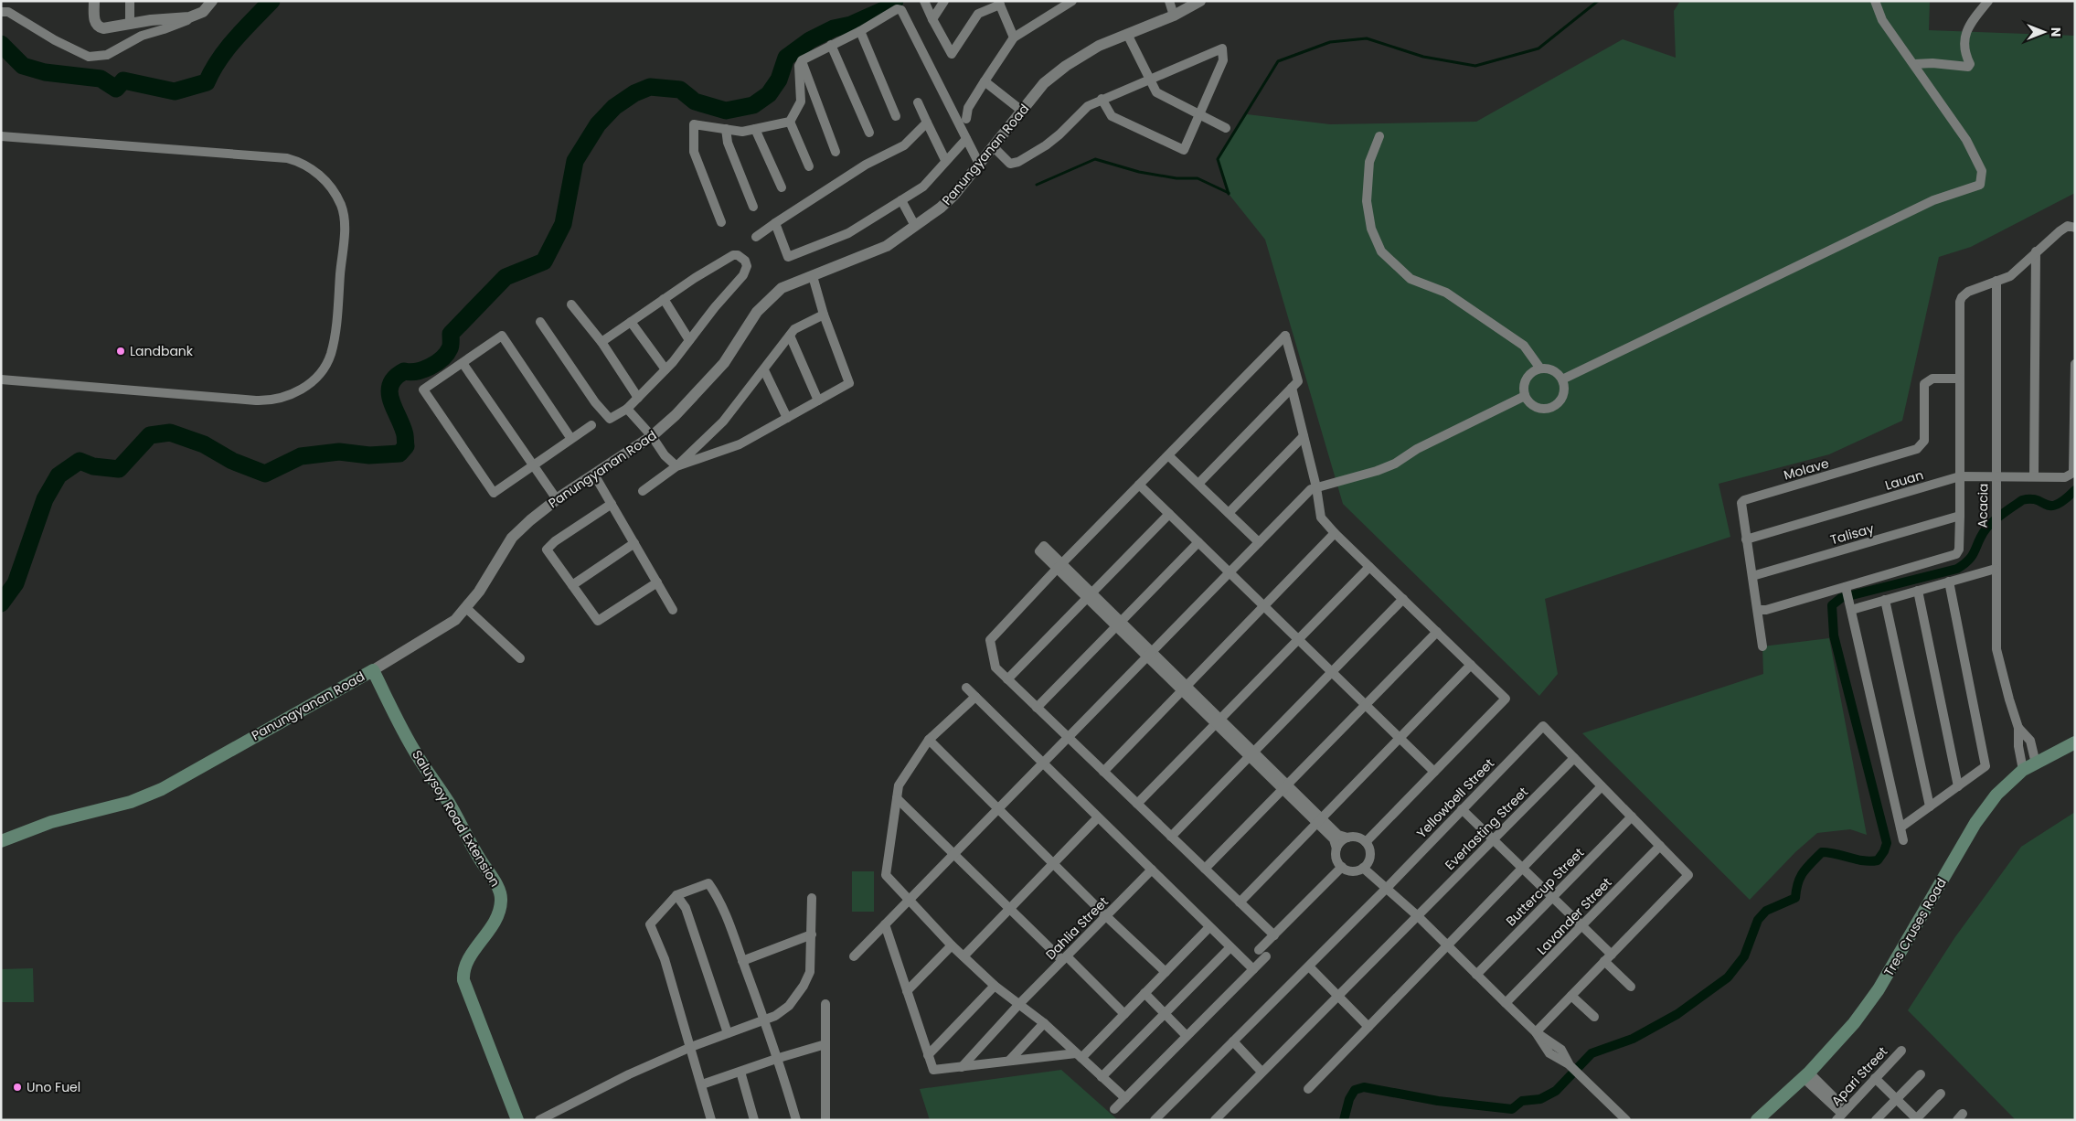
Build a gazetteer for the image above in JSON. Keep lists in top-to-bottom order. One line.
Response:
{"streets":{"main road":["Panungyanan Road","Saluysoy Road Extension","Tres Cruses Road"],"street":["Molave","Lauan","Acacia","Talisay","Yellowbell Street","Everlasting Street","Buttercup Street","Lavander Street","Dahlia Street","Apari Street"]},"crossings":[["Panungyanan Road","Saluysoy Road Extension"],["Molave","Lauan"],["Molave","Talisay"],["Lauan","Acacia"],["Acacia","Tres Cruses Road"],["Yellowbell Street","Everlasting Street"]],"places":["Landbank","Uno Fuel"],"north":"right"}
